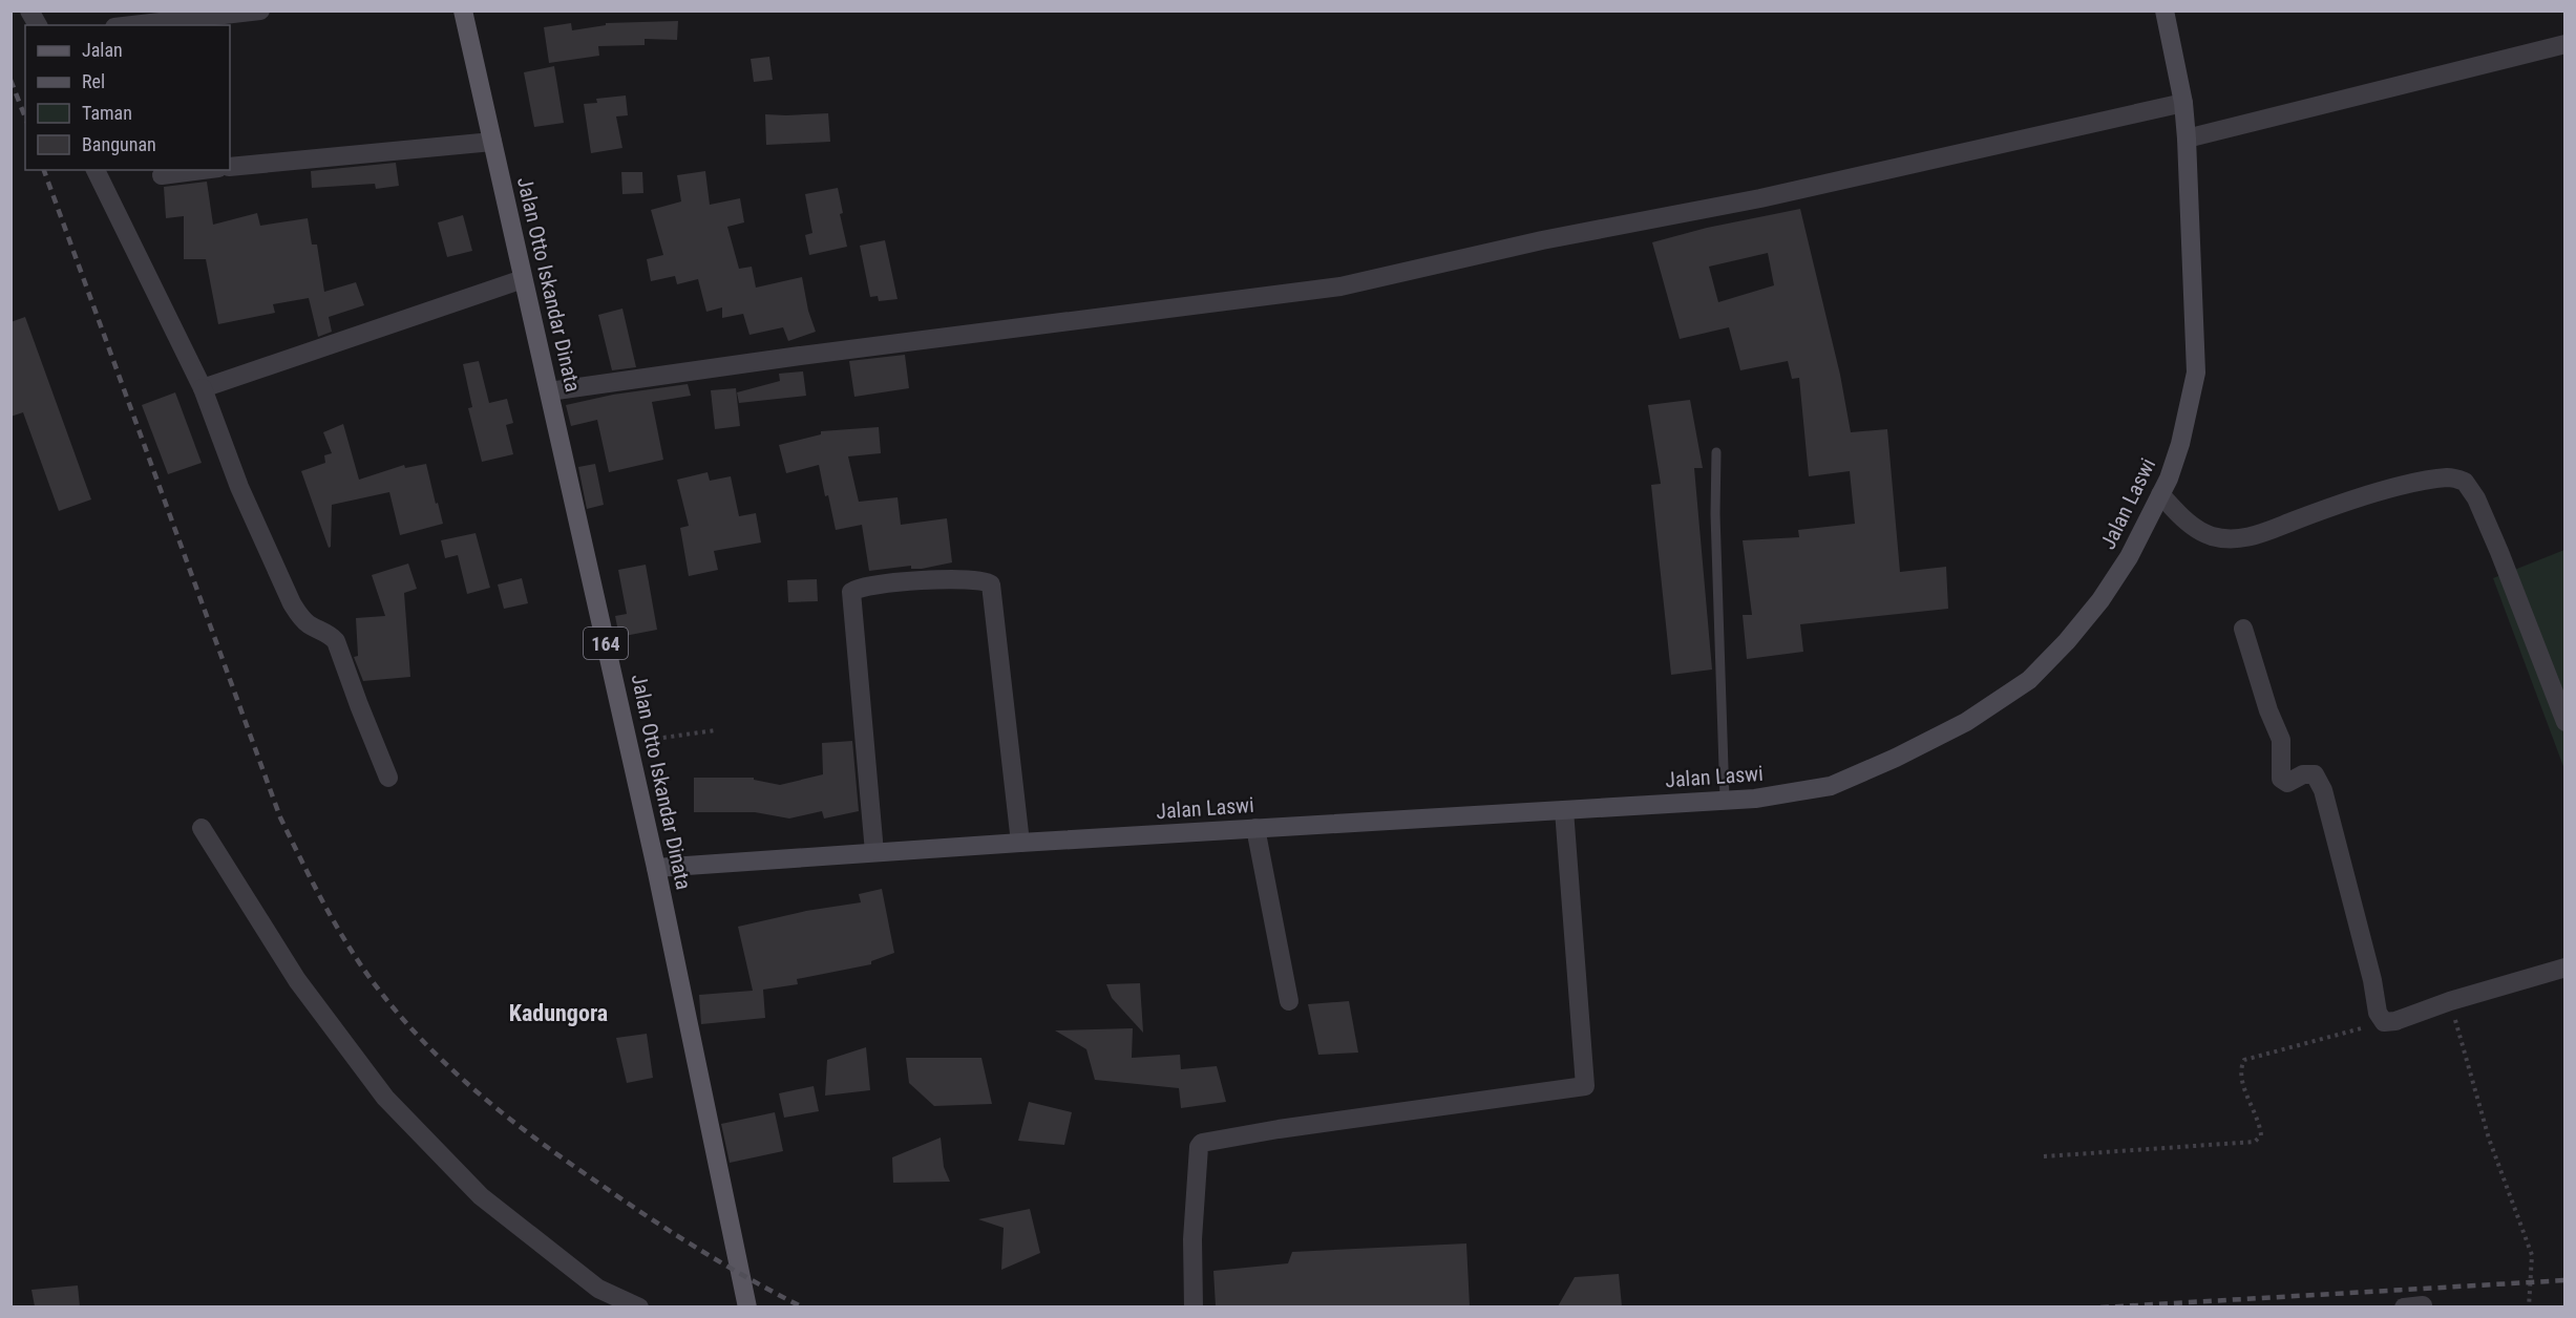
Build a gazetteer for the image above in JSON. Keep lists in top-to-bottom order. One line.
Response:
{"streets":{"main road":["Jalan Otto Iskandar Dinata","164"],"street":["Jalan Laswi"]},"crossings":[["Jalan Otto Iskandar Dinata","Jalan Laswi"]],"districts":["Kadungora"],"legend":["Jalan","Rel","Taman","Bangunan"]}
